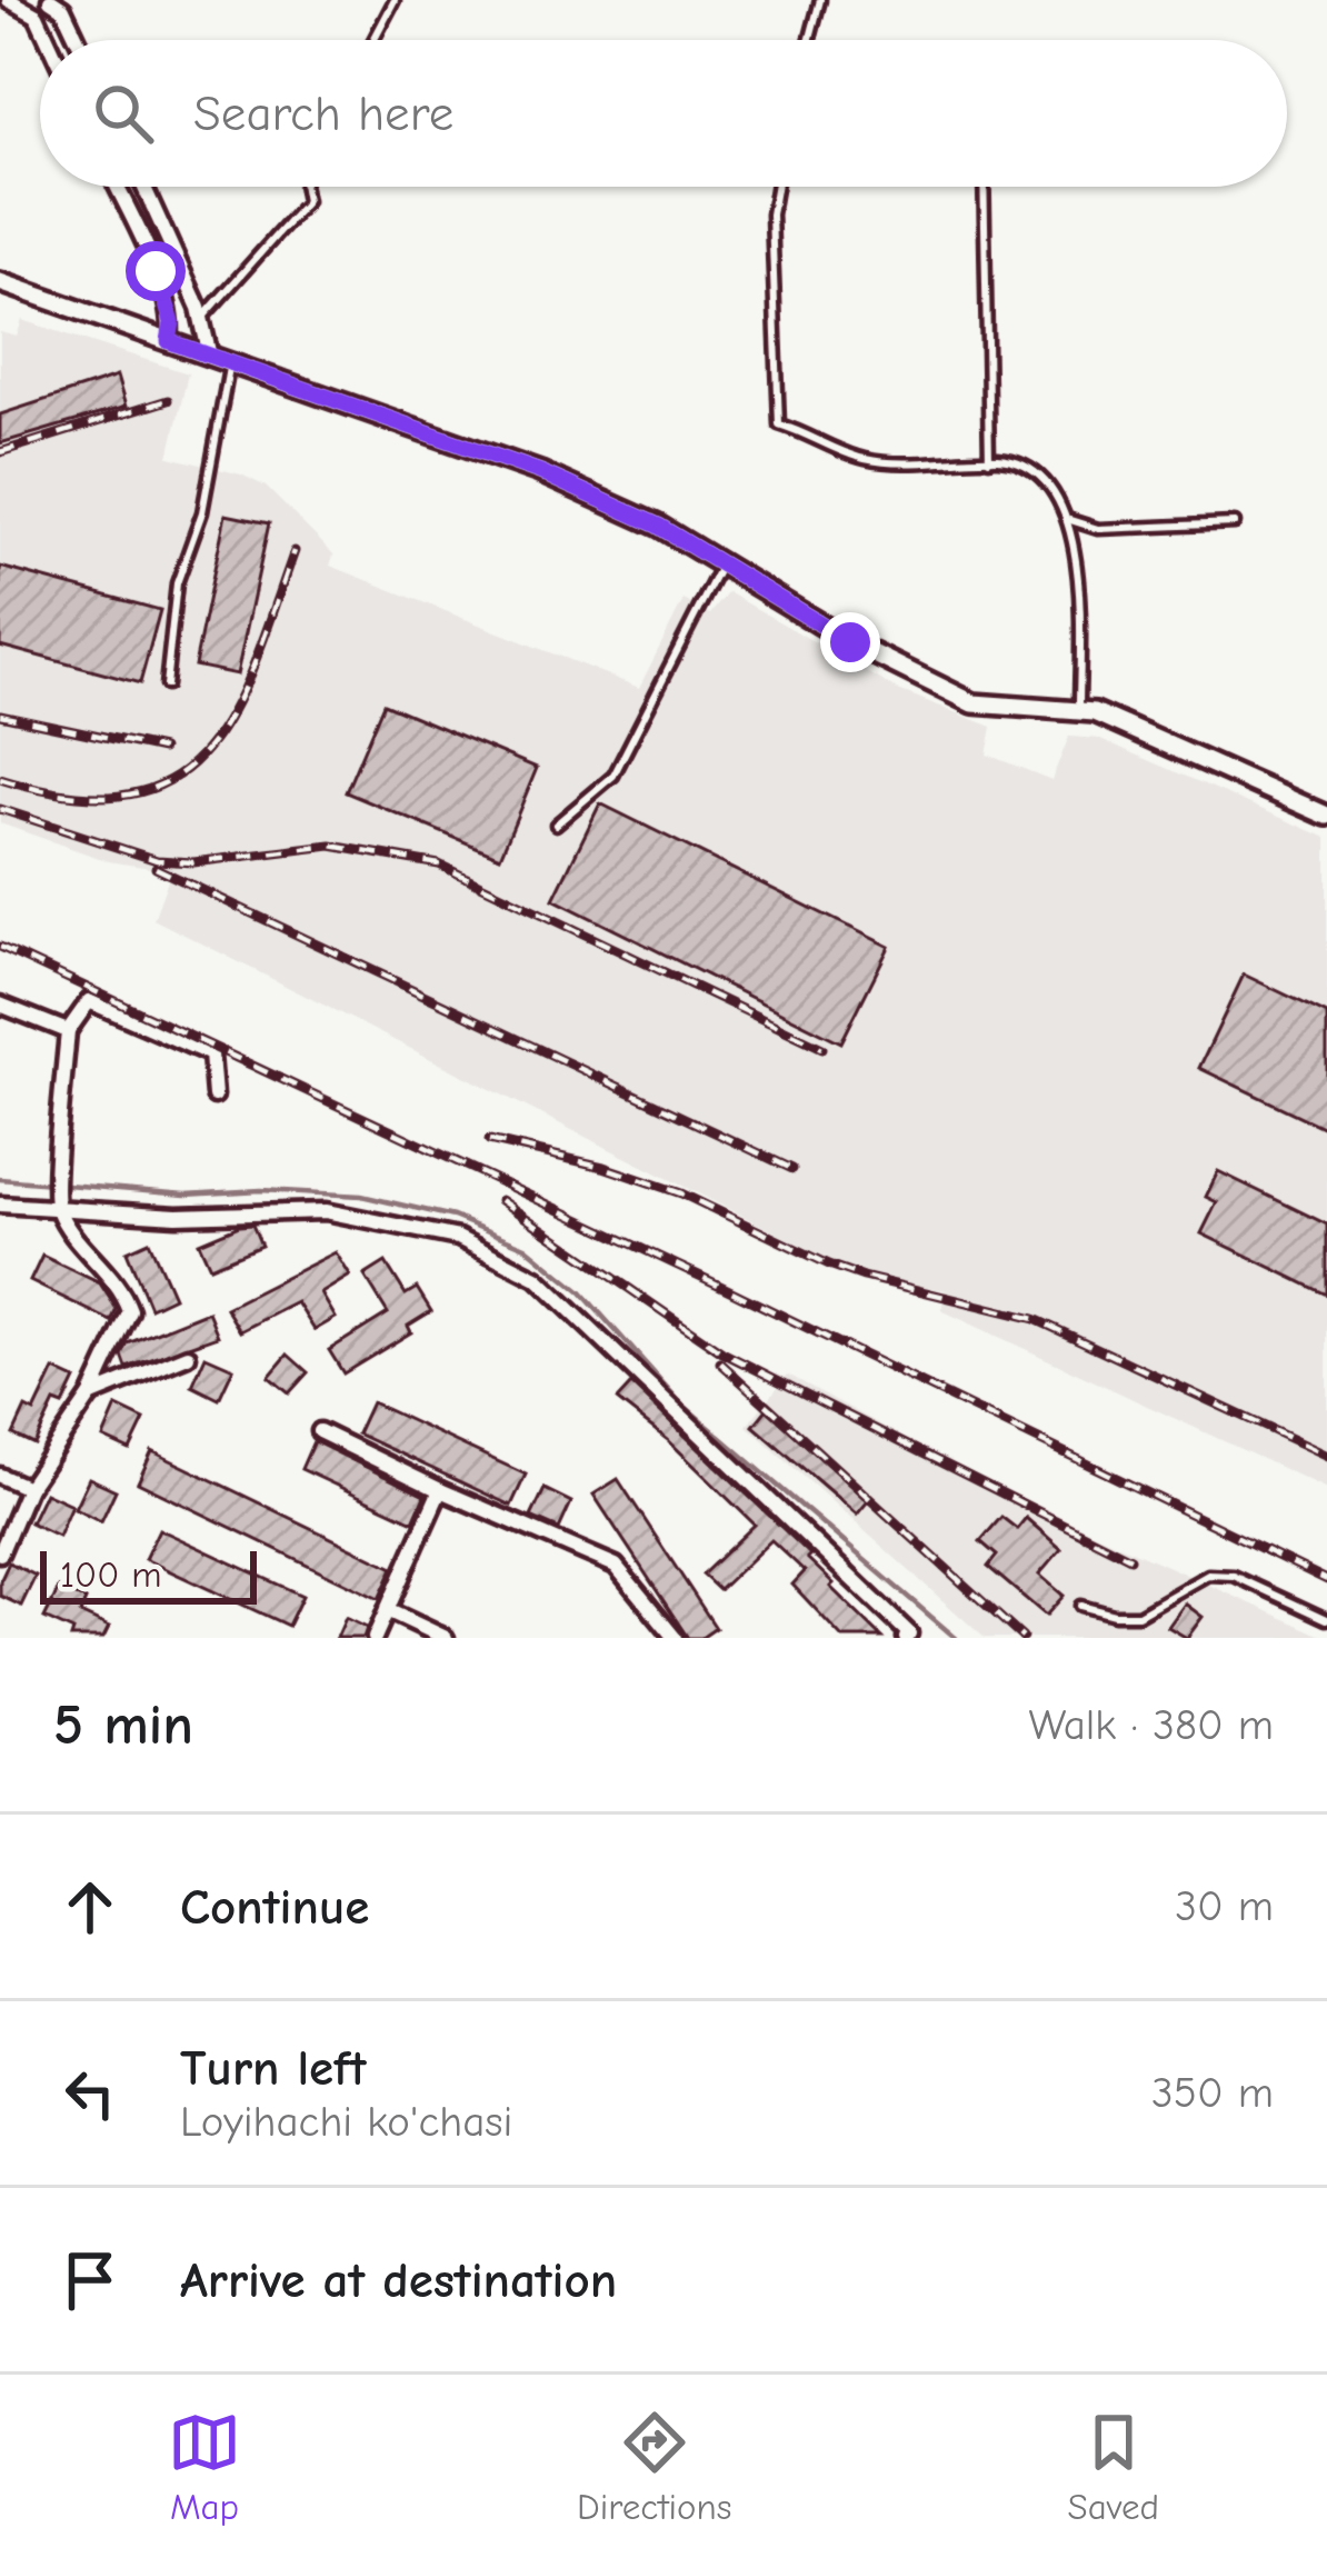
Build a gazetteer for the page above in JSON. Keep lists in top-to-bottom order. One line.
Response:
{"scale_bar":"100 m","page":{"search":"Search here","scale":"100 m","heading":["5 min","Walk · 380 m"],"list":[["Continue","30 m"],["Turn left","Loyihachi ko'chasi","350 m"],"Arrive at destination"],"nav":["Map","Directions","Saved"]}}
